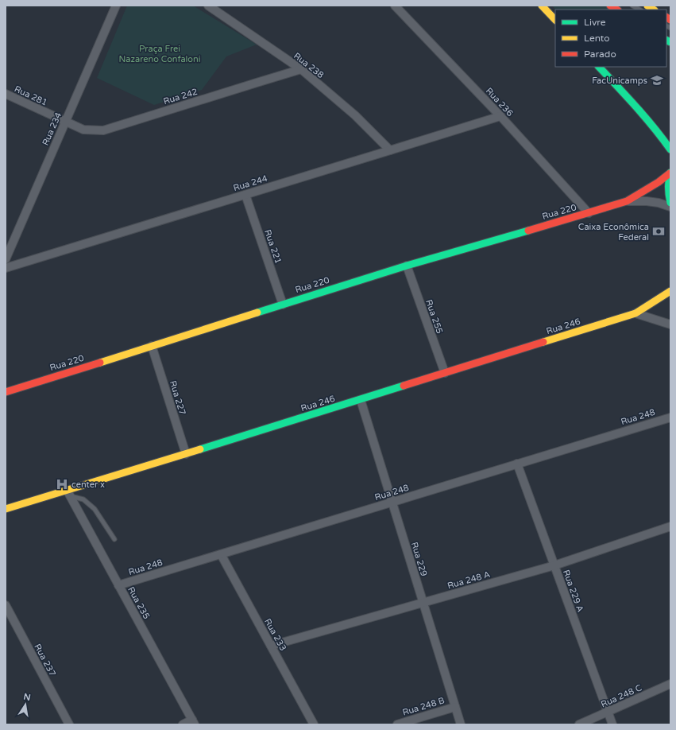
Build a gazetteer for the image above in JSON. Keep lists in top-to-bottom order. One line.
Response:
{"streets":{"street":["Rua 238","Rua 281","Rua 242","Rua 236","Rua 234","Rua 244","Rua 220","Rua 221","Rua 255","Rua 246","Rua 227","Rua 248","Rua 229","Rua 248 A","Rua 229 A","Rua 235","Rua 233","Rua 237","Rua 248 C","Rua 248 B"]},"crossings":[["Rua 238","Rua 242"],["Rua 238","Rua 244"],["Rua 281","Rua 242"],["Rua 281","Rua 234"],["Rua 242","Rua 234"],["Rua 236","Rua 244"],["Rua 236","Rua 220"],["Rua 244","Rua 221"],["Rua 220","Rua 221"],["Rua 220","Rua 255"],["Rua 220","Rua 227"],["Rua 255","Rua 246"],["Rua 246","Rua 227"],["Rua 246","Rua 229"],["Rua 246","Rua 235"],["Rua 248","Rua 229"],["Rua 248","Rua 229 A"],["Rua 248","Rua 235"],["Rua 248","Rua 233"],["Rua 229","Rua 248 A"],["Rua 229","Rua 248 B"],["Rua 248 A","Rua 229 A"],["Rua 248 A","Rua 233"],["Rua 229 A","Rua 248 C"]],"parks":["Praça Frei Nazareno Confaloni"],"places":{"school or university":["FacUnicamps"],"bank":["Caixa Econômica Federal"],"hospital":["center x"]},"legend":["Livre","Lento","Parado"],"north":"top"}
